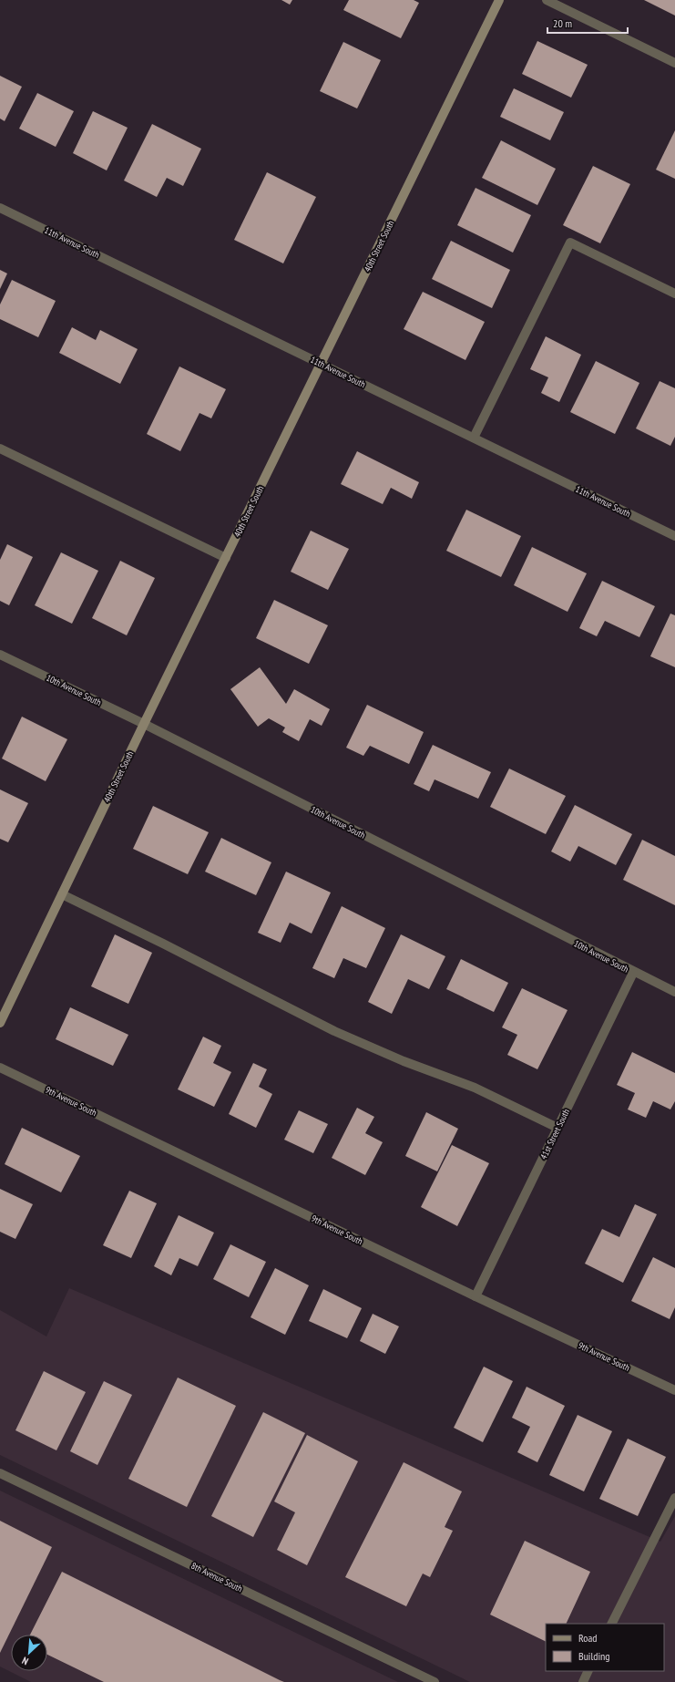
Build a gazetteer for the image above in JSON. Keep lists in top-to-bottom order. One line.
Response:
{"streets":{"street":["11th Avenue South","40th Street South","10th Avenue South","9th Avenue South","41st Street South","8th Avenue South"]},"crossings":[["11th Avenue South","40th Street South"],["40th Street South","10th Avenue South"],["10th Avenue South","41st Street South"],["9th Avenue South","41st Street South"]],"legend":["Road","Building"],"scale_bar":"20 m","north":"bottom left"}
